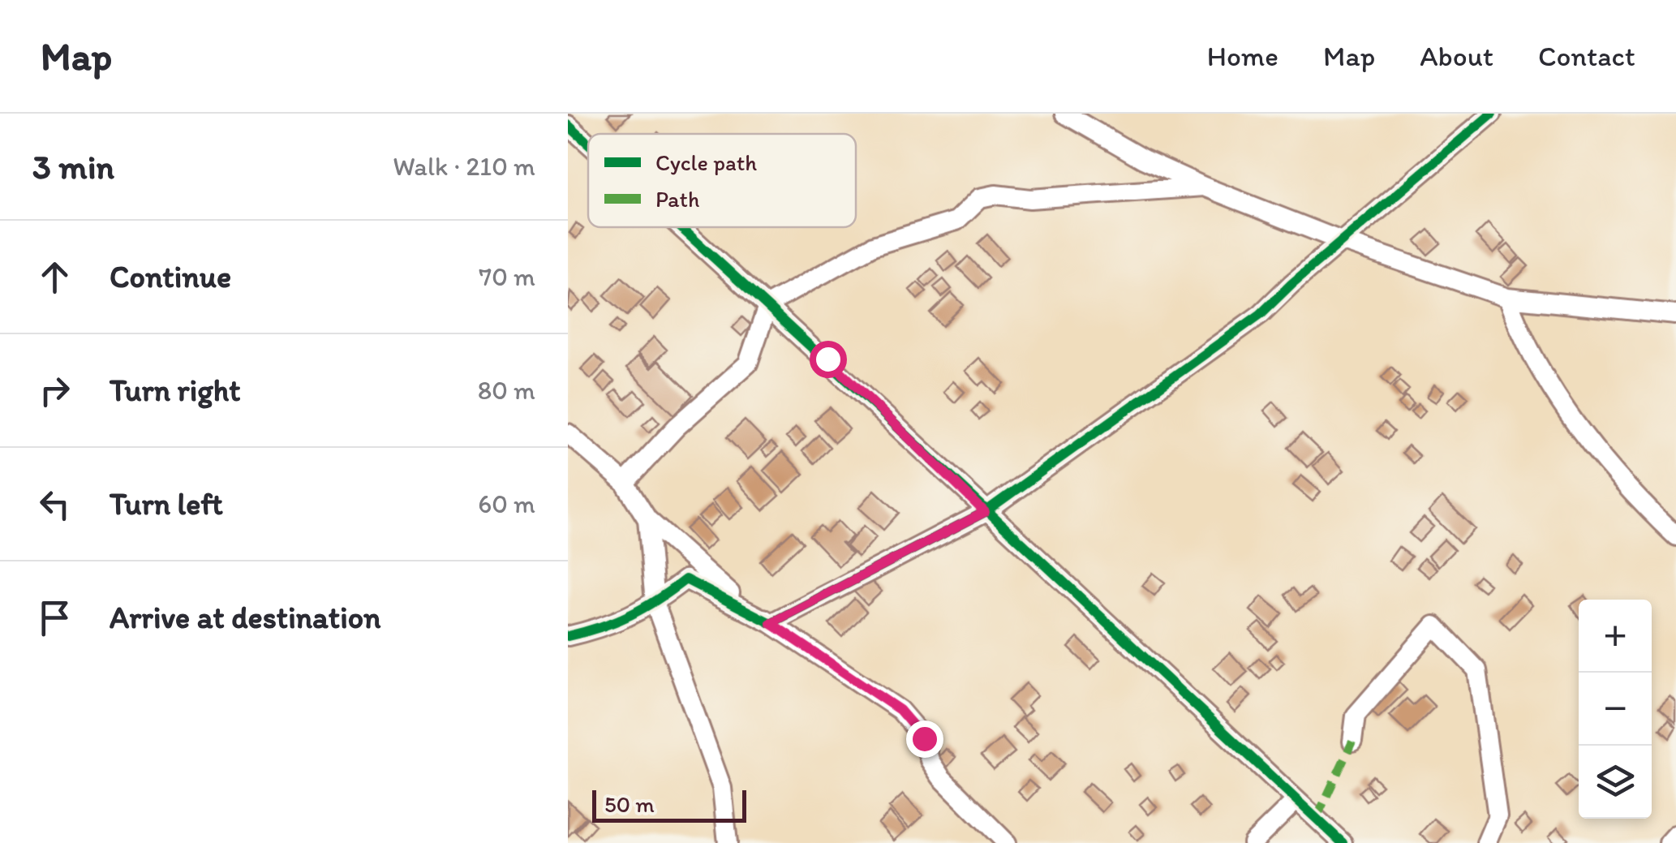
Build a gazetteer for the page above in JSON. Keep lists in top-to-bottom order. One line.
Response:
{"legend":["Cycle path","Path"],"scale_bar":"50 m","page":{"header":"Map","nav":["Home","Map","About","Contact"],"heading":["3 min","Walk · 210 m"],"list":[["Continue","70 m"],["Turn right","80 m"],["Turn left","60 m"],"Arrive at destination"],"map_buttons":["+","−"],"scale":"50 m"}}
